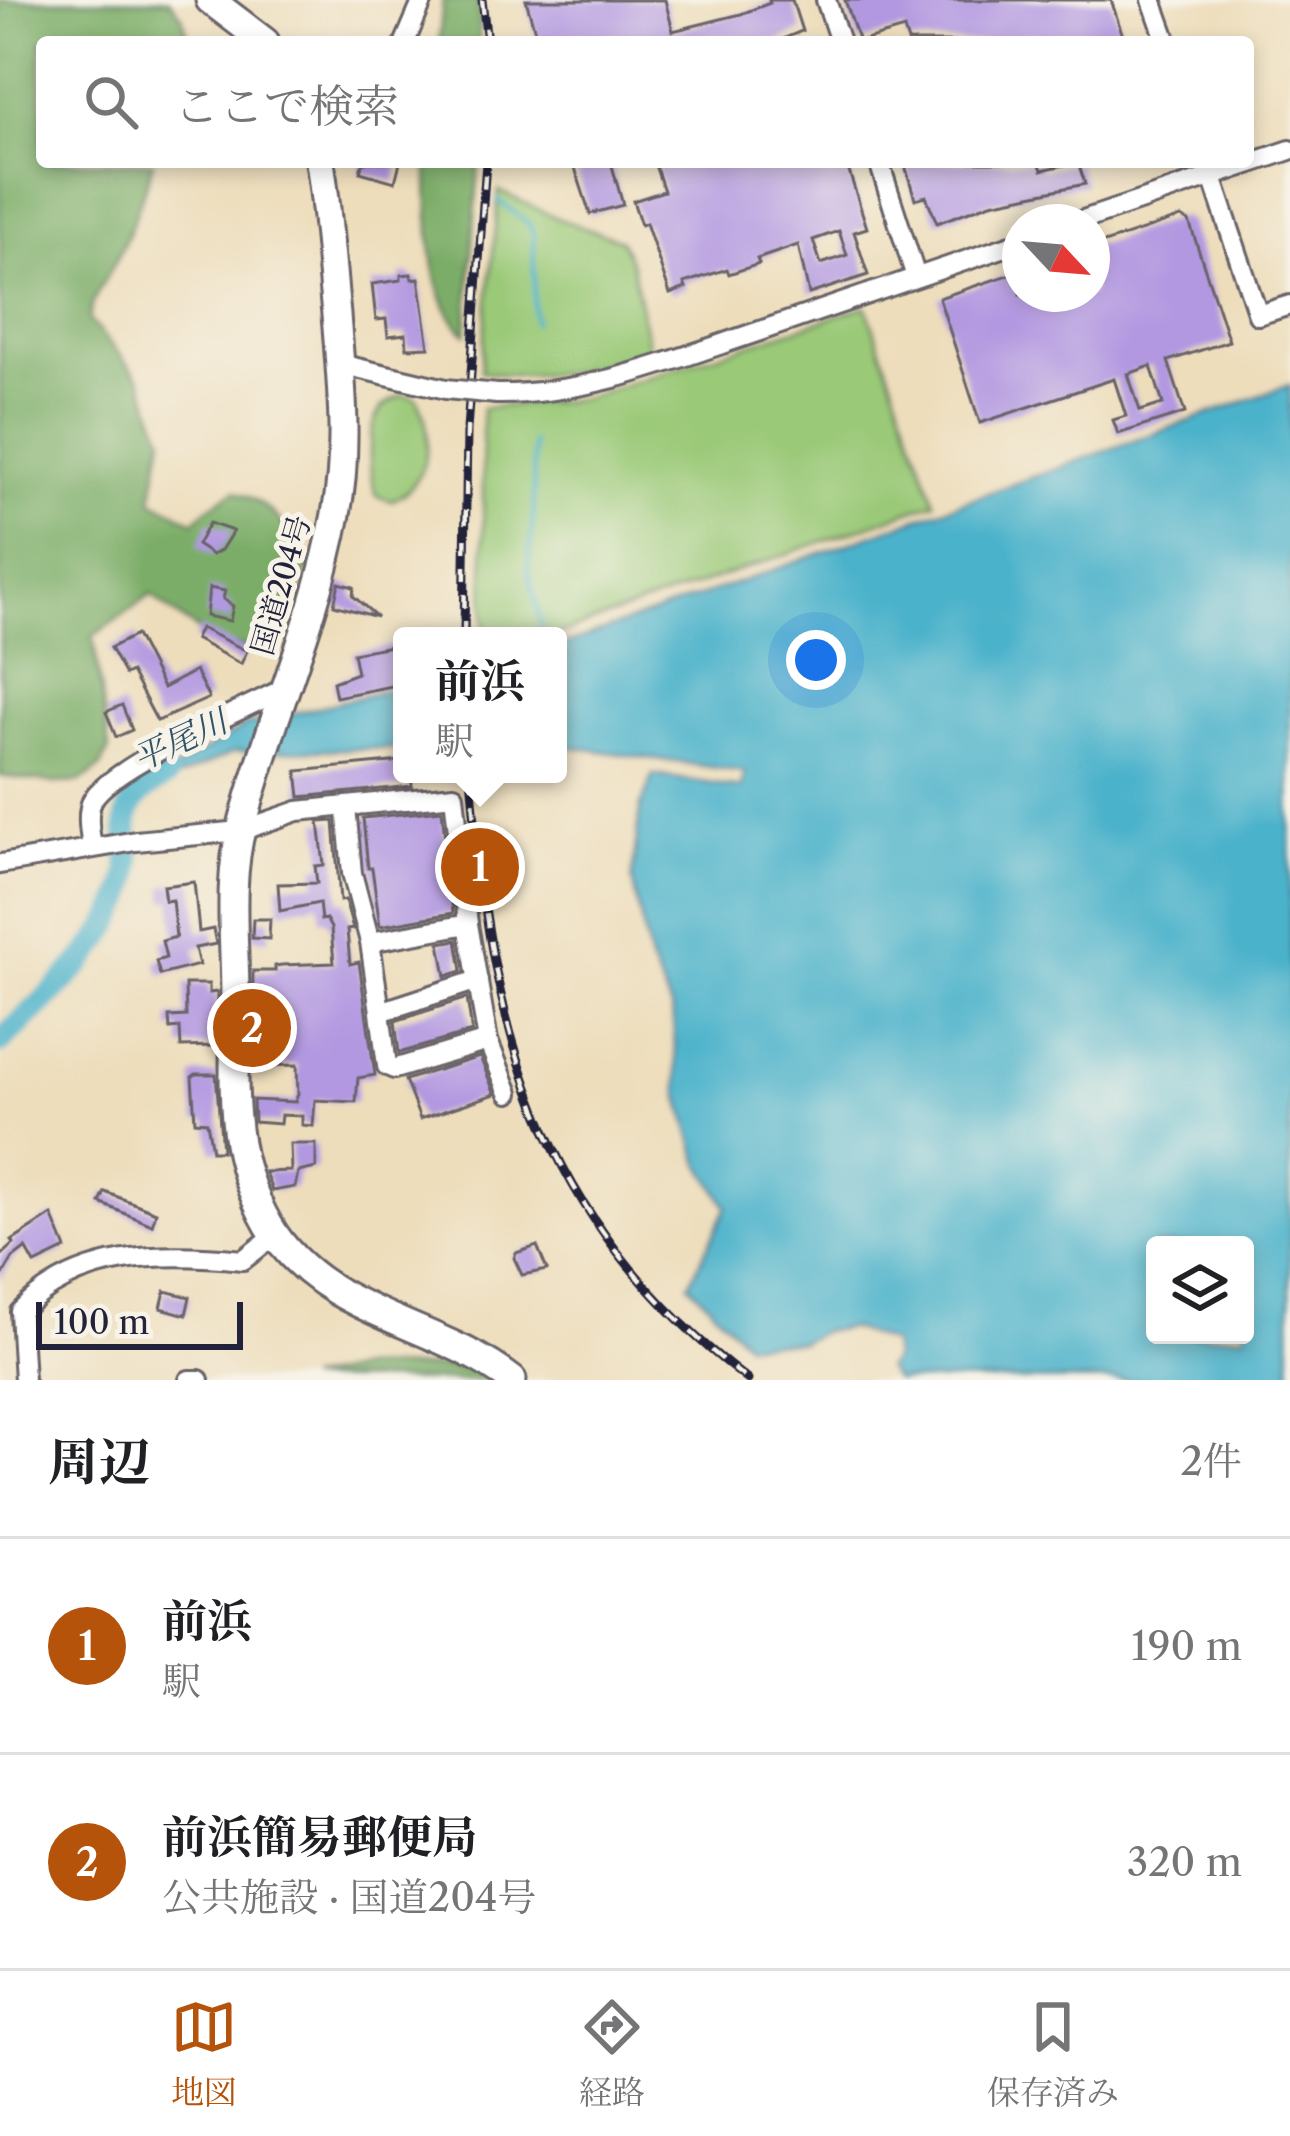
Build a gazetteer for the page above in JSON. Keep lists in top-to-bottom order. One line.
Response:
{"streets":{"highway":["国道204号"]},"water":["平尾川"],"scale_bar":"100 m","north":"bottom right","page":{"search":"ここで検索","popup":["前浜","駅"],"pins":["1","2"],"scale":"100 m","heading":["周辺","2件"],"list":[{"mark":"1","name":"前浜","note":"駅","value":"190 m"},{"mark":"2","name":"前浜簡易郵便局","note":"公共施設 · 国道204号","value":"320 m"}],"nav":["地図","経路","保存済み"]}}
